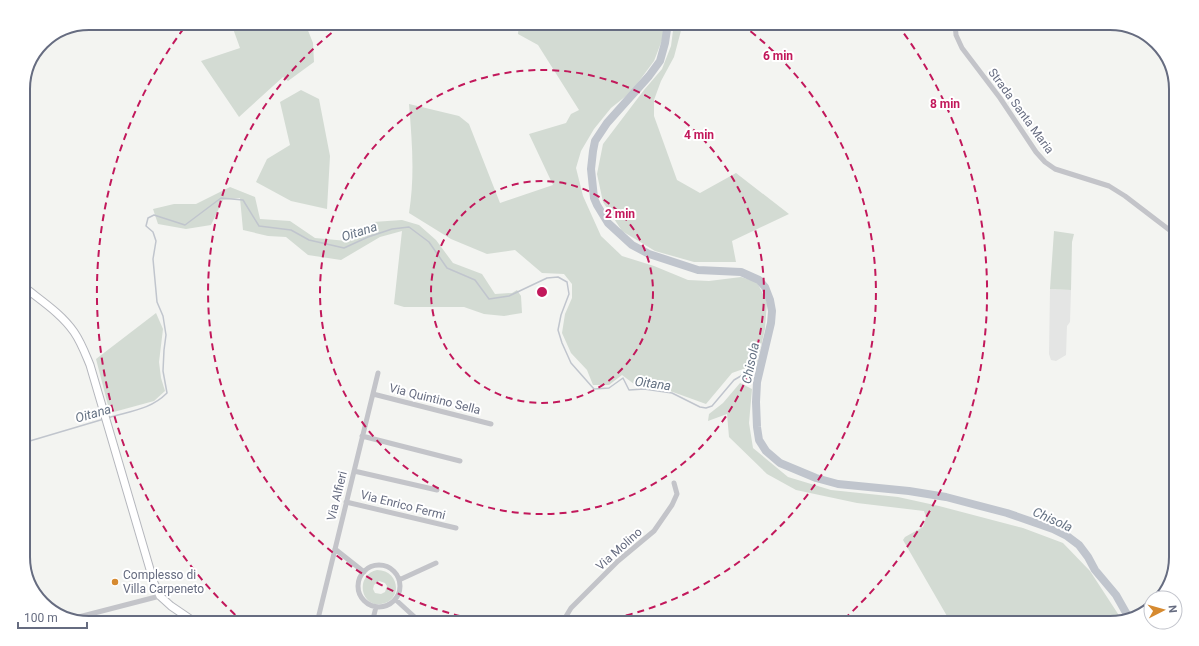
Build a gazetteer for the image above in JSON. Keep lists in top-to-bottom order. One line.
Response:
{"streets":{"street":["Strada Santa Maria","Via Quintino Sella","Via Alfieri","Via Enrico Fermi","Via Molino"]},"crossings":[["Via Quintino Sella","Via Alfieri"],["Via Alfieri","Via Enrico Fermi"]],"water":["Oitana","Chisola"],"places":["Complesso di Villa Carpeneto"],"scale_bar":"100 m","north":"right","rings":["6 min","8 min","4 min","2 min"]}
